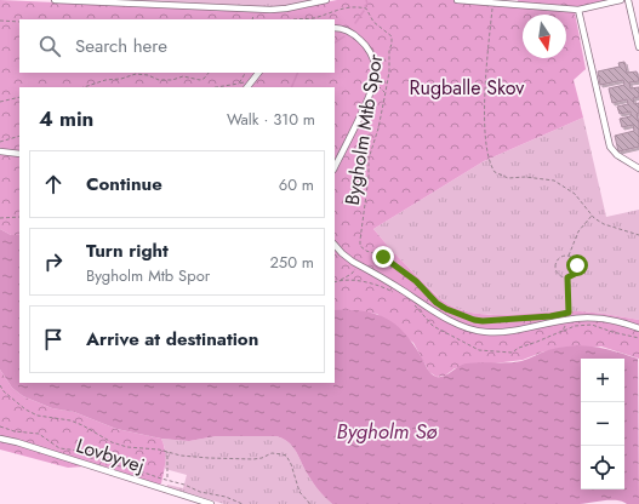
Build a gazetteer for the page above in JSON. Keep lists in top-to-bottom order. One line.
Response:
{"streets":{"street":["Lovbyvej"],"path":["Bygholm Mtb Spor"]},"water":["Bygholm Sø"],"parks":["Rugballe Skov"],"north":"bottom","page":{"search":"Search here","heading":["4 min","Walk · 310 m"],"list":[["Continue","60 m"],["Turn right","Bygholm Mtb Spor","250 m"],"Arrive at destination"],"map_buttons":["+","−"]}}
